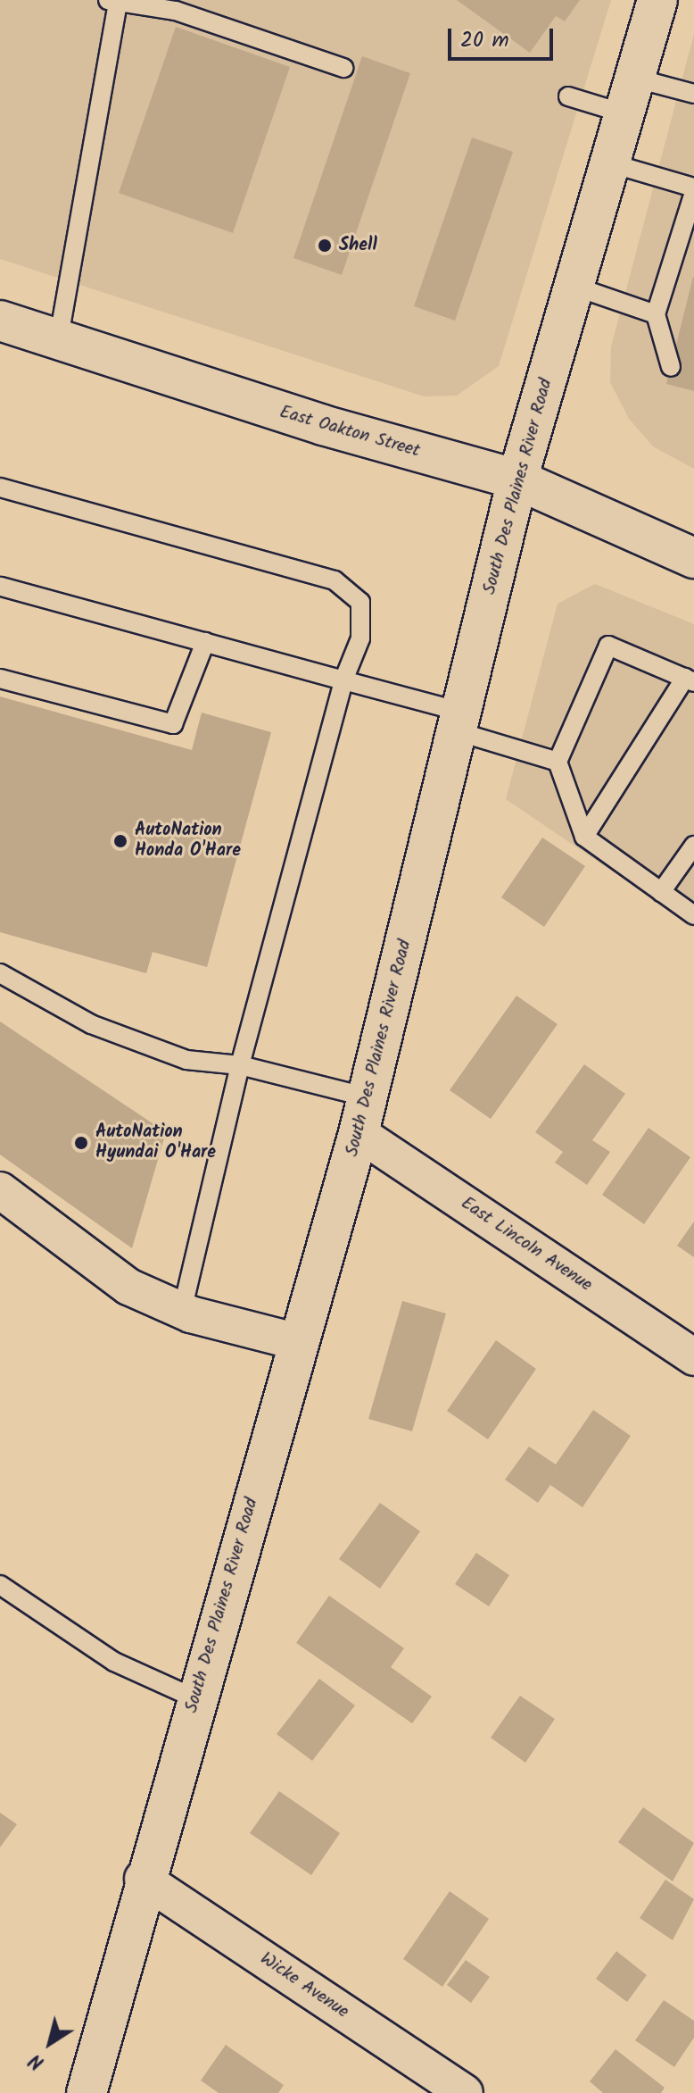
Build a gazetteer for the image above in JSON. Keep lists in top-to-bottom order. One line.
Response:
{"streets":{"main road":["East Oakton Street","South Des Plaines River Road"],"street":["East Lincoln Avenue","Wicke Avenue"]},"crossings":[["East Oakton Street","South Des Plaines River Road"],["South Des Plaines River Road","East Lincoln Avenue"],["South Des Plaines River Road","Wicke Avenue"]],"places":["Shell","AutoNation Honda O'Hare","AutoNation Hyundai O'Hare"],"scale_bar":"20 m","north":"bottom left"}
